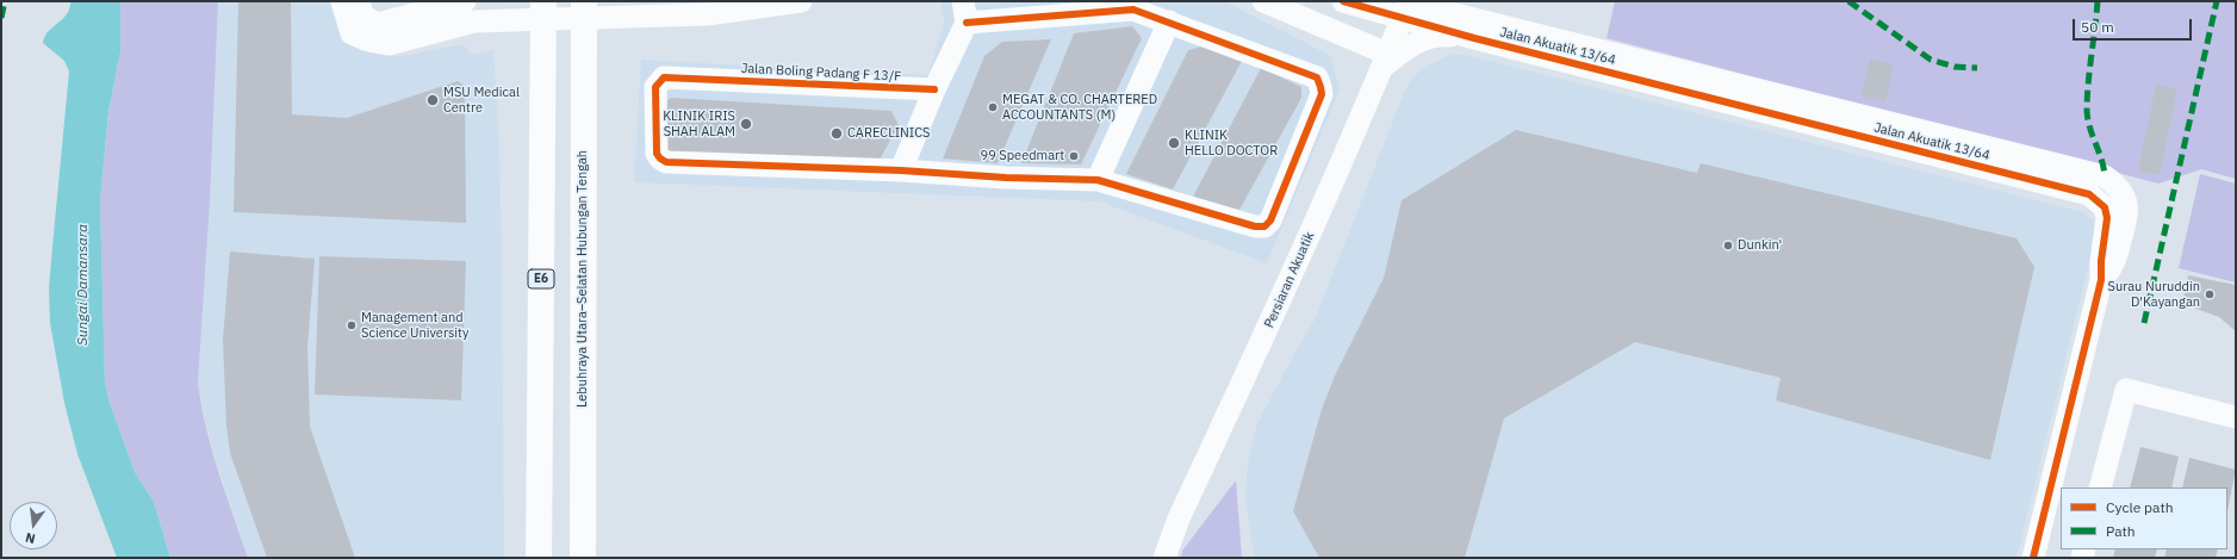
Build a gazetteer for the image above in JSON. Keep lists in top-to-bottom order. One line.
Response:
{"streets":{"highway":["E6","Lebuhraya Utara–Selatan Hubungan Tengah"],"street":["Jalan Akuatik 13/64","Jalan Boling Padang F 13/F","Persiaran Akuatik"]},"crossings":[["Jalan Akuatik 13/64","Persiaran Akuatik"]],"water":["Sungai Damansara"],"places":["MSU Medical Centre","MEGAT & CO. CHARTERED ACCOUNTANTS (M)","KLINIK IRIS SHAH ALAM","CARECLINICS","KLINIK HELLO DOCTOR","99 Speedmart","Dunkin'","Surau Nuruddin D'Kayangan","Management and Science University"],"legend":["Cycle path","Path"],"scale_bar":"50 m","north":"bottom"}
